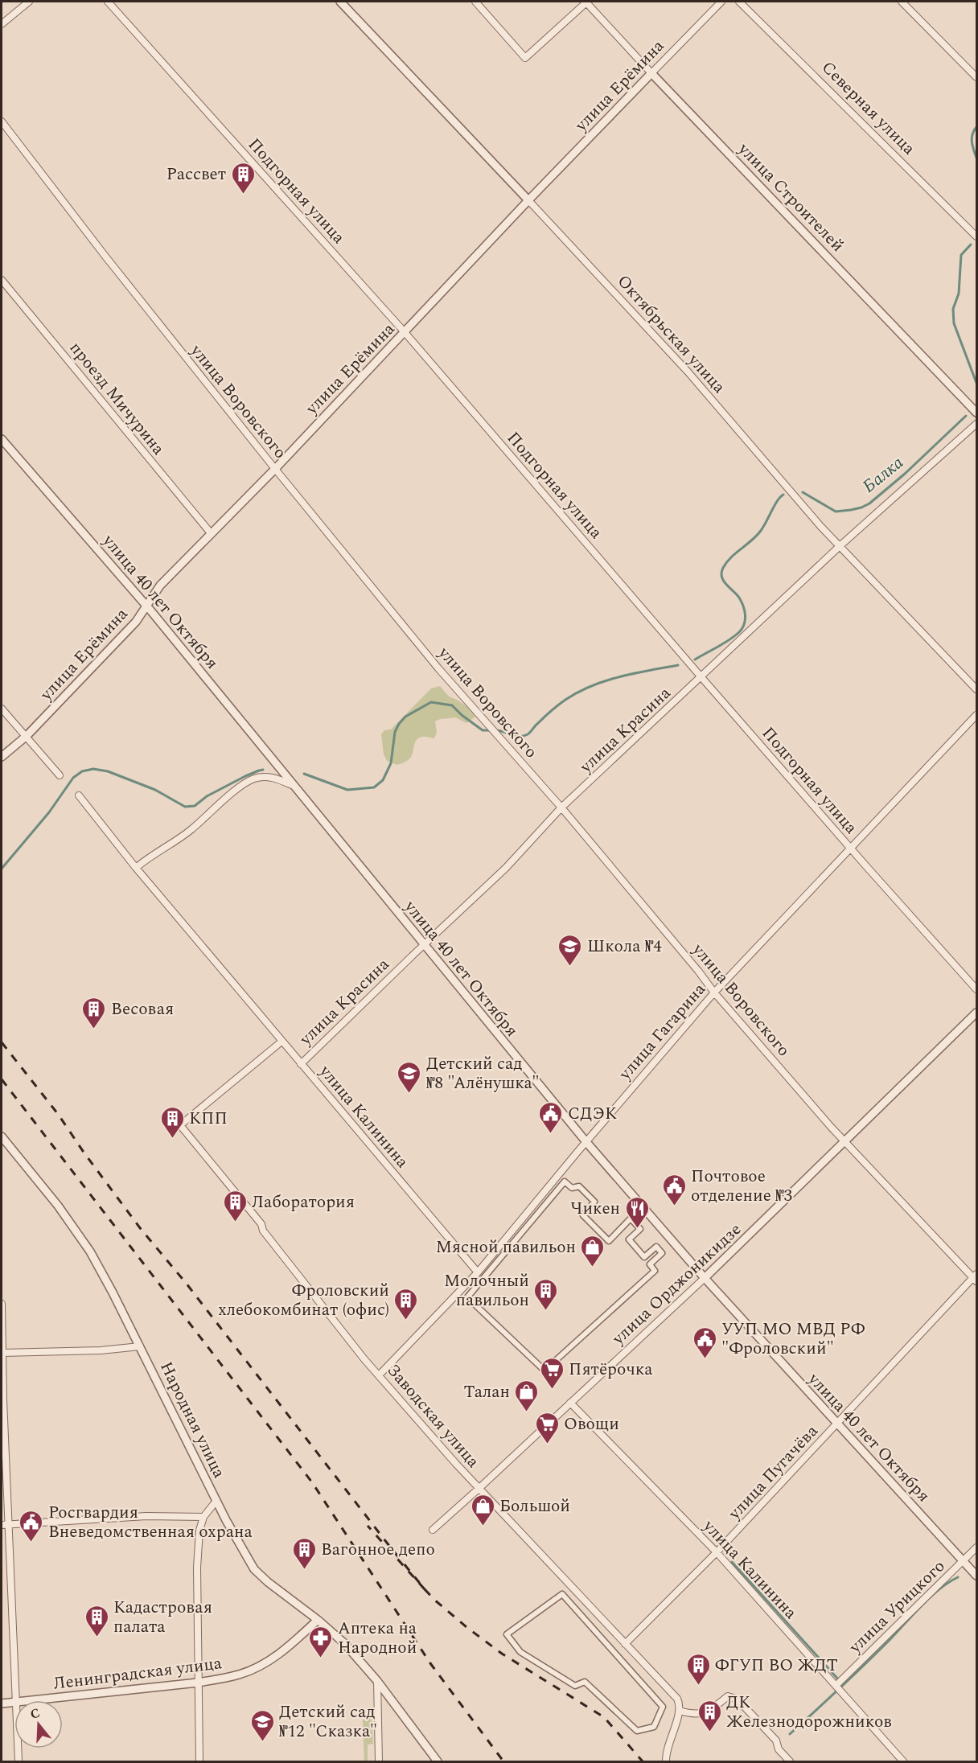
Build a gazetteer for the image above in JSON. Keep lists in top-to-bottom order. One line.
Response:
{"streets":{"street":["улица Ерёмина","Северная улица","Подгорная улица","улица Строителей","Октябрьская улица","проезд Мичурина","улица Воровского","улица 40 лет Октября","улица Красина","улица Гагарина","улица Калинина","улица Орджоникидзе","Заводская улица","Народная улица","улица Пугачёва","улица Урицкого","Ленинградская улица"]},"crossings":[["улица Ерёмина","Подгорная улица"],["улица Ерёмина","улица Строителей"],["улица Ерёмина","Октябрьская улица"],["улица Ерёмина","проезд Мичурина"],["улица Ерёмина","улица Воровского"],["улица Ерёмина","улица 40 лет Октября"],["Подгорная улица","улица Красина"],["Подгорная улица","улица Гагарина"],["Октябрьская улица","улица Красина"],["улица Воровского","улица Красина"],["улица Воровского","улица Гагарина"],["улица Воровского","улица Орджоникидзе"],["улица Воровского","улица Пугачёва"],["улица 40 лет Октября","улица Красина"],["улица 40 лет Октября","улица Гагарина"],["улица 40 лет Октября","улица Орджоникидзе"],["улица 40 лет Октября","улица Пугачёва"],["улица 40 лет Октября","улица Урицкого"],["улица Красина","улица Калинина"],["улица Красина","Заводская улица"],["улица Гагарина","улица Калинина"],["улица Гагарина","Заводская улица"],["улица Калинина","улица Орджоникидзе"],["улица Калинина","улица Пугачёва"],["улица Калинина","улица Урицкого"],["улица Орджоникидзе","Заводская улица"],["Заводская улица","улица Пугачёва"],["Народная улица","Ленинградская улица"]],"water":["Балка"],"places":{"building":["Рассвет","Весовая","КПП","Лаборатория","Молочный павильон","Фроловский хлебокомбинат (офис)","Вагонное депо","Кадастровая палата","ФГУП ВО ЖДТ","ДК Железнодорожников"],"school or university":["Школа №4","Детский сад №8 \"Алёнушка\"","Детский сад №12 \"Сказка\""],"public building":["СДЭК","Почтовое отделение №3","УУП МО МВД РФ \"Фроловский\"","Росгвардия Вневедомственная охрана"],"restaurant":["Чикен"],"shop":["Мясной павильон","Талан","Большой"],"supermarket":["Пятёрочка","Овощи"],"pharmacy":["Аптека на Народной"]},"north":"top"}
